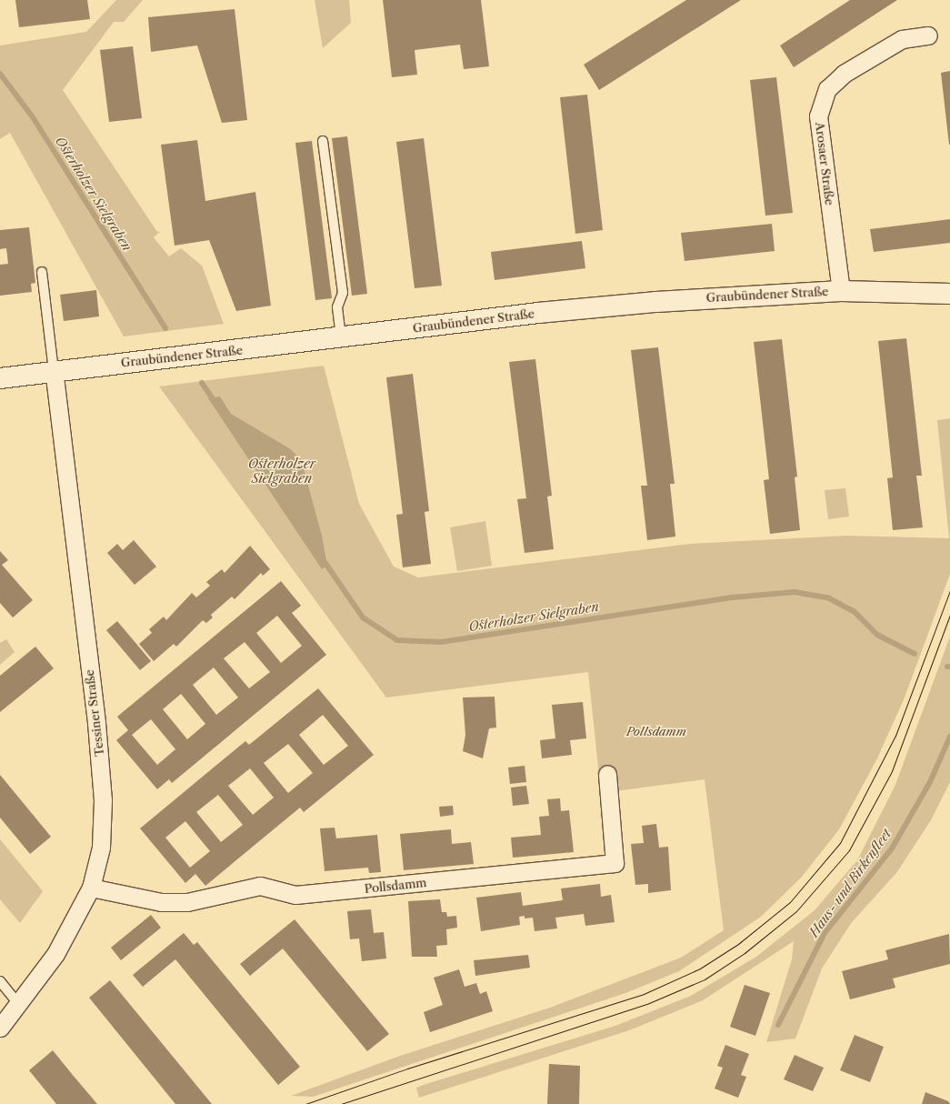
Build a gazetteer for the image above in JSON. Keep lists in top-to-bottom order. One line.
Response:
{"streets":{"street":["Arosaer Straße","Graubündener Straße","Tessiner Straße","Pollsdamm"]},"crossings":[["Arosaer Straße","Graubündener Straße"],["Graubündener Straße","Tessiner Straße"],["Tessiner Straße","Pollsdamm"]],"water":["Osterholzer Sielgraben","Haus- und Birkenfleet"],"parks":["Pollsdamm"]}
